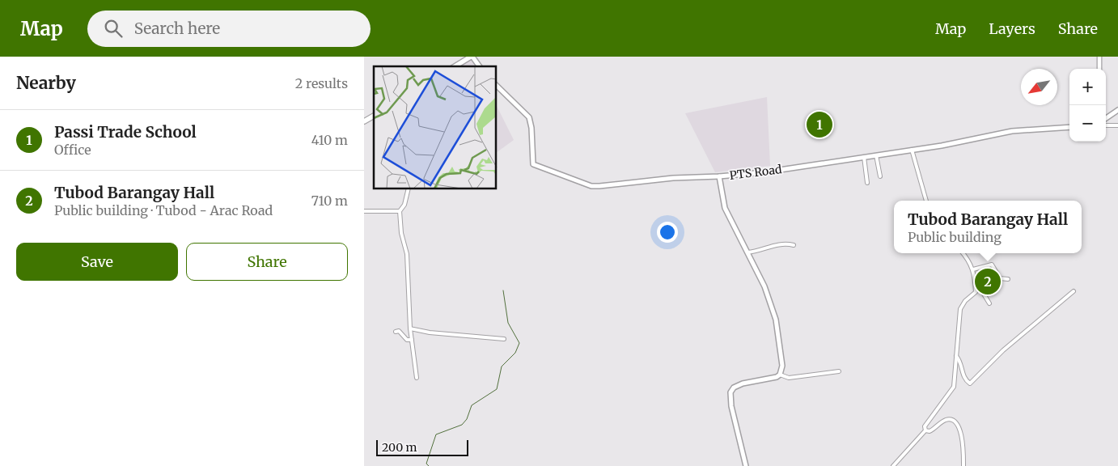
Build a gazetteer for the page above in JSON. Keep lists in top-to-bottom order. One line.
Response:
{"streets":{"main road":["PTS Road"]},"scale_bar":"200 m","north":"bottom left","page":{"header":"Map","search":"Search here","nav":["Map","Layers","Share"],"heading":["Nearby","2 results"],"map_buttons":["+","−"],"list":[{"mark":"1","name":"Passi Trade School","note":"Office","value":"410 m"},{"mark":"2","name":"Tubod Barangay Hall","note":"Public building · Tubod - Arac Road","value":"710 m"}],"pins":["1","2"],"popup":["Tubod Barangay Hall","Public building"],"buttons":["Save","Share"],"scale":"200 m"}}
